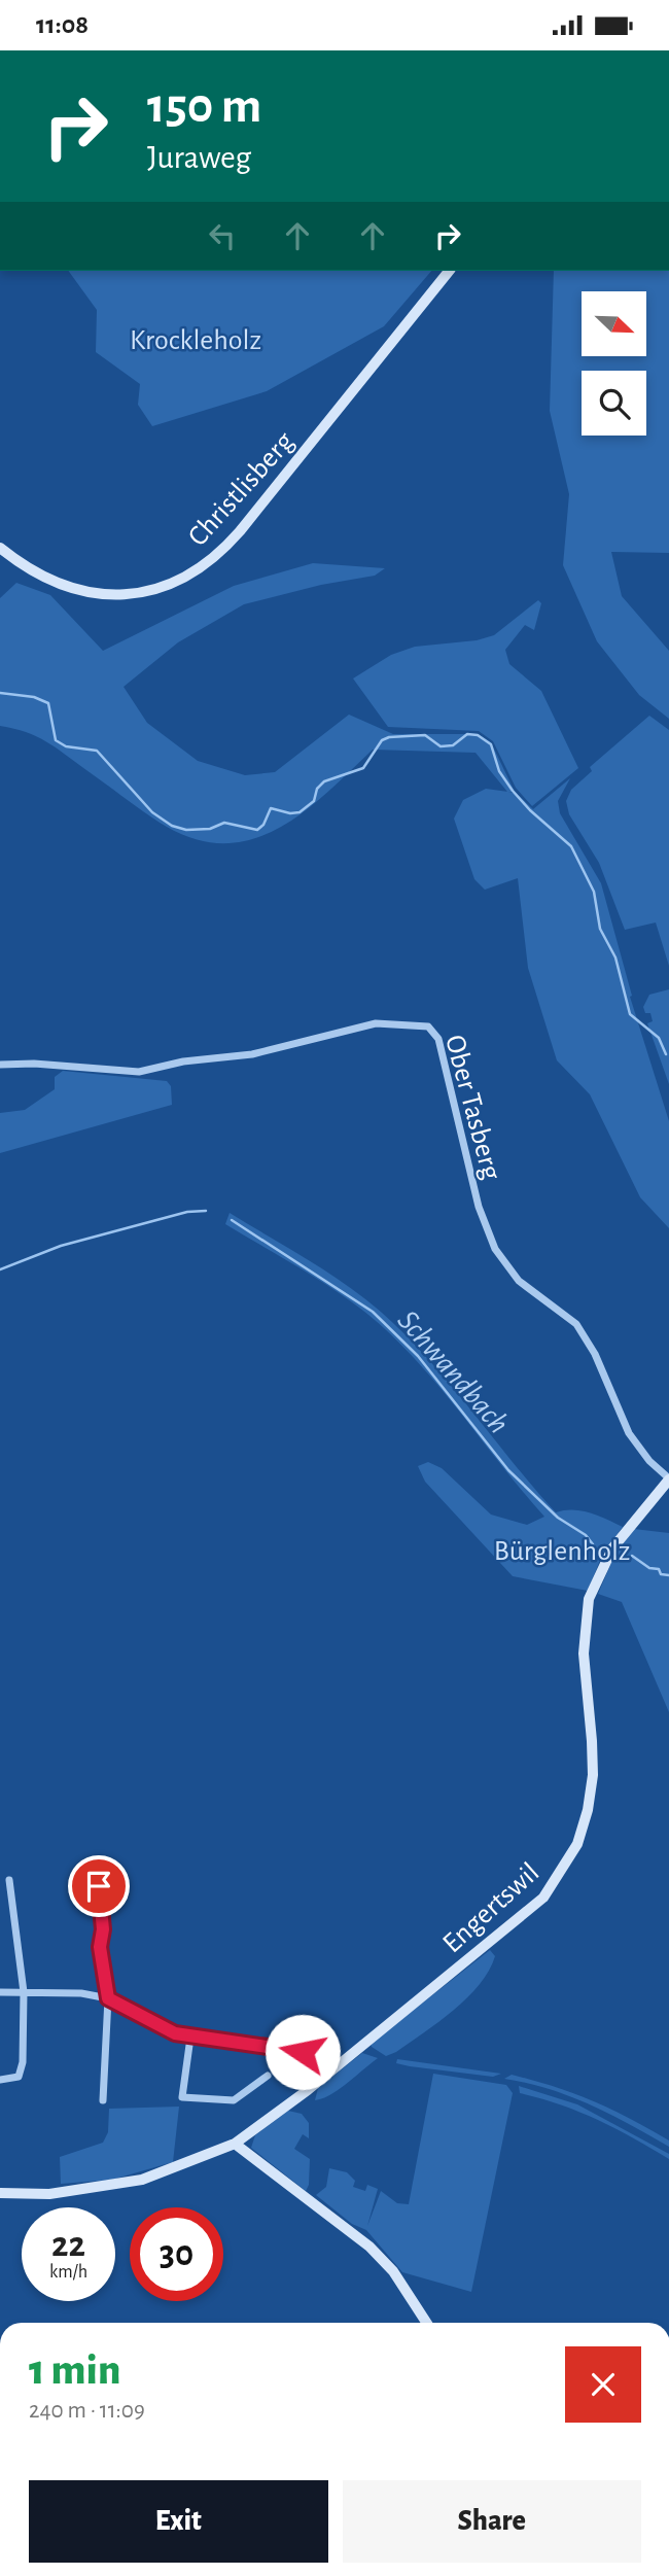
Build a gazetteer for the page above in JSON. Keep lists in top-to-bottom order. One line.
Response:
{"streets":{"main road":["Christlisberg","Engertswil"],"street":["Ober Tasberg"]},"crossings":[["Ober Tasberg","Engertswil"]],"water":["Schwandbach"],"parks":["Krockleholz","Bürglenholz"],"north":"bottom right","page":{"status":"11:08","turn":["150 m","Juraweg"],"speed":"22 km/h","limit":"30","heading":["1 min","240 m · 11:09"],"buttons":["Exit","Share"]}}
